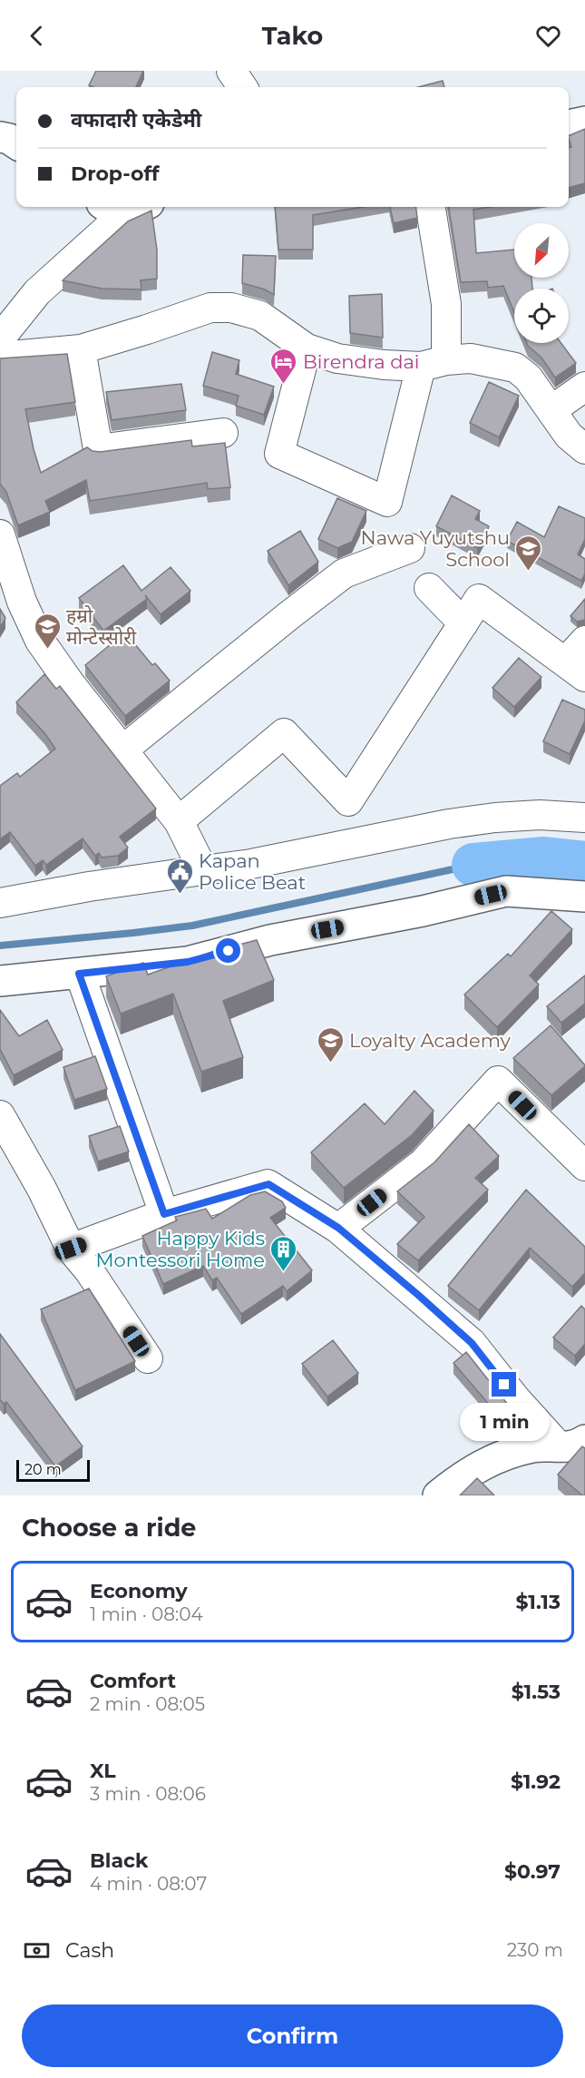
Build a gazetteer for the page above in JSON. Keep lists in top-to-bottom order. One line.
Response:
{"places":{"hotel":["Birendra dai"],"school or university":["Nawa Yuyutshu School","हम्रो मोन्टेस्सोरी","Loyalty Academy"],"public building":["Kapan Police Beat"],"building":["Happy Kids Montessori Home"]},"scale_bar":"20 m","north":"bottom left","page":{"header":"Tako","banner":["वफादारी एकेडेमी","Drop-off"],"bubble":"1 min","scale":"20 m","heading":"Choose a ride","list":[{"name":"Economy","note":"1 min · 08:04","value":"$1.13"},{"name":"Comfort","note":"2 min · 08:05","value":"$1.53"},{"name":"XL","note":"3 min · 08:06","value":"$1.92"},{"name":"Black","note":"4 min · 08:07","value":"$0.97"}],"pay":["Cash","230 m"],"buttons":"Confirm"}}
